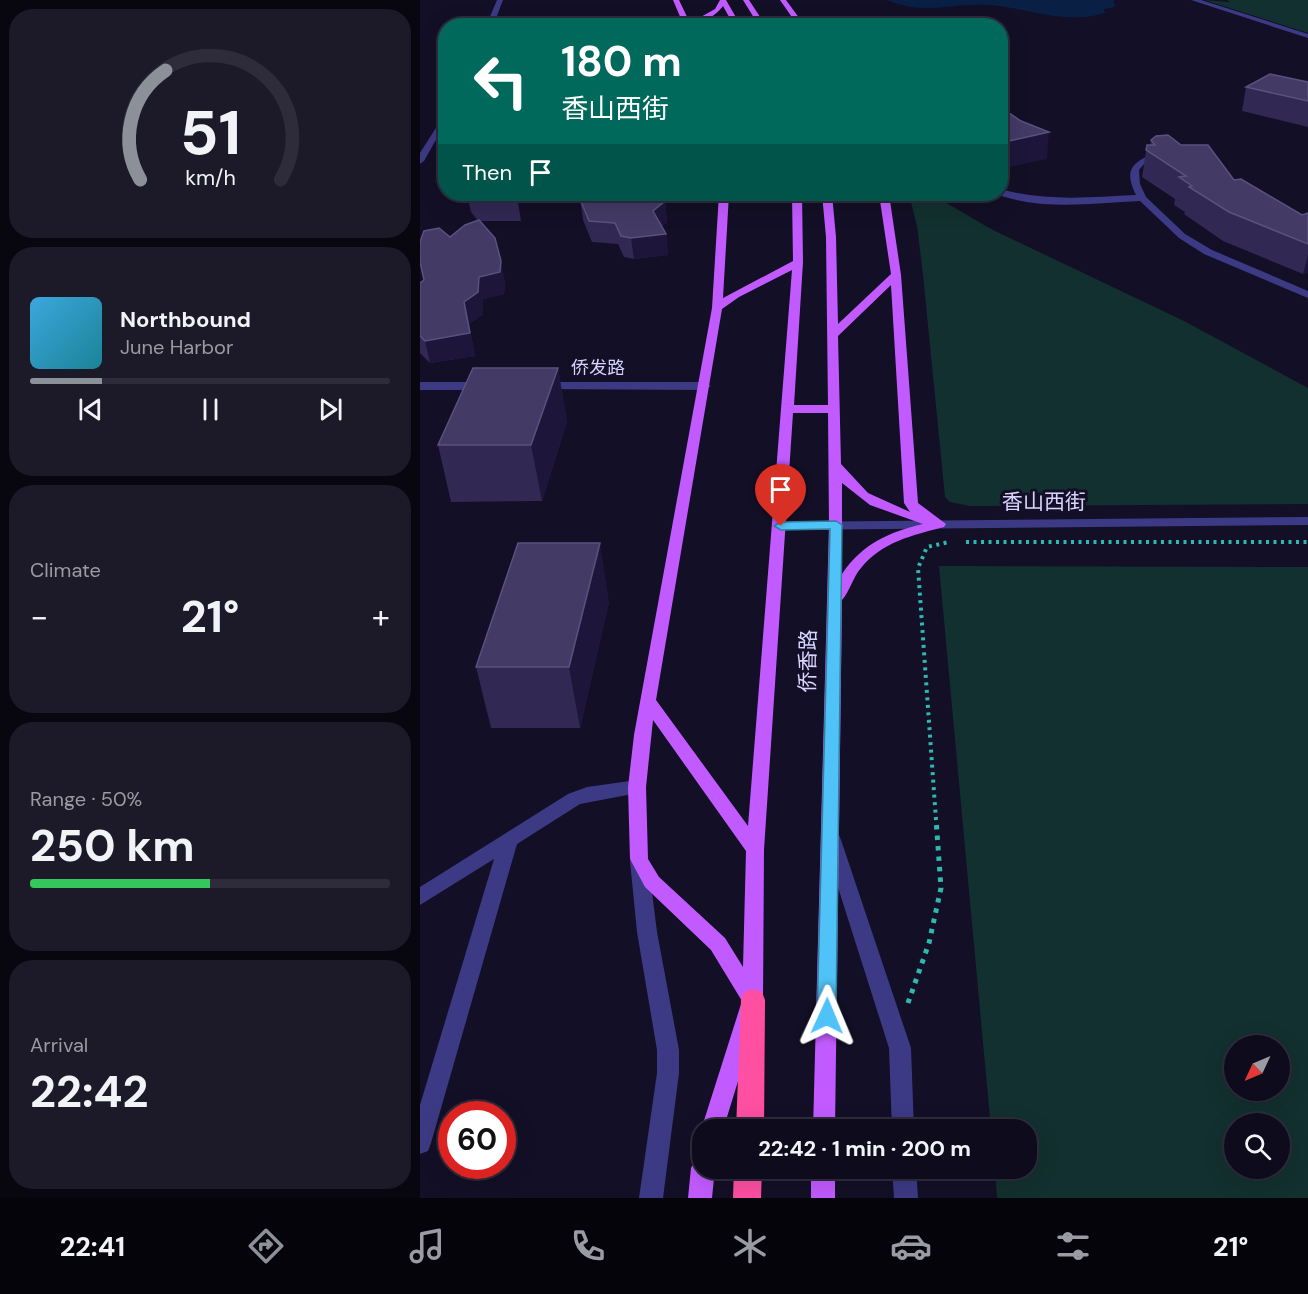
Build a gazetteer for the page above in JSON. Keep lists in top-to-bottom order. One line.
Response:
{"streets":{"main road":["侨香路"],"street":["侨发路","香山西街"]},"crossings":[["香山西街","侨香路"]],"north":"bottom left","page":{"turn":["180 m","香山西街"],"then":"Then","song":["Northbound","June Harbor"],"tile":["Climate",["Range · 50%","250 km"],["Arrival","22:42"]],"heat":["−","21°","+"],"limit":"60","trip":"22:42 · 1 min · 200 m","tabs":["22:41","21°"],"gauge":["51","km/h"]}}
